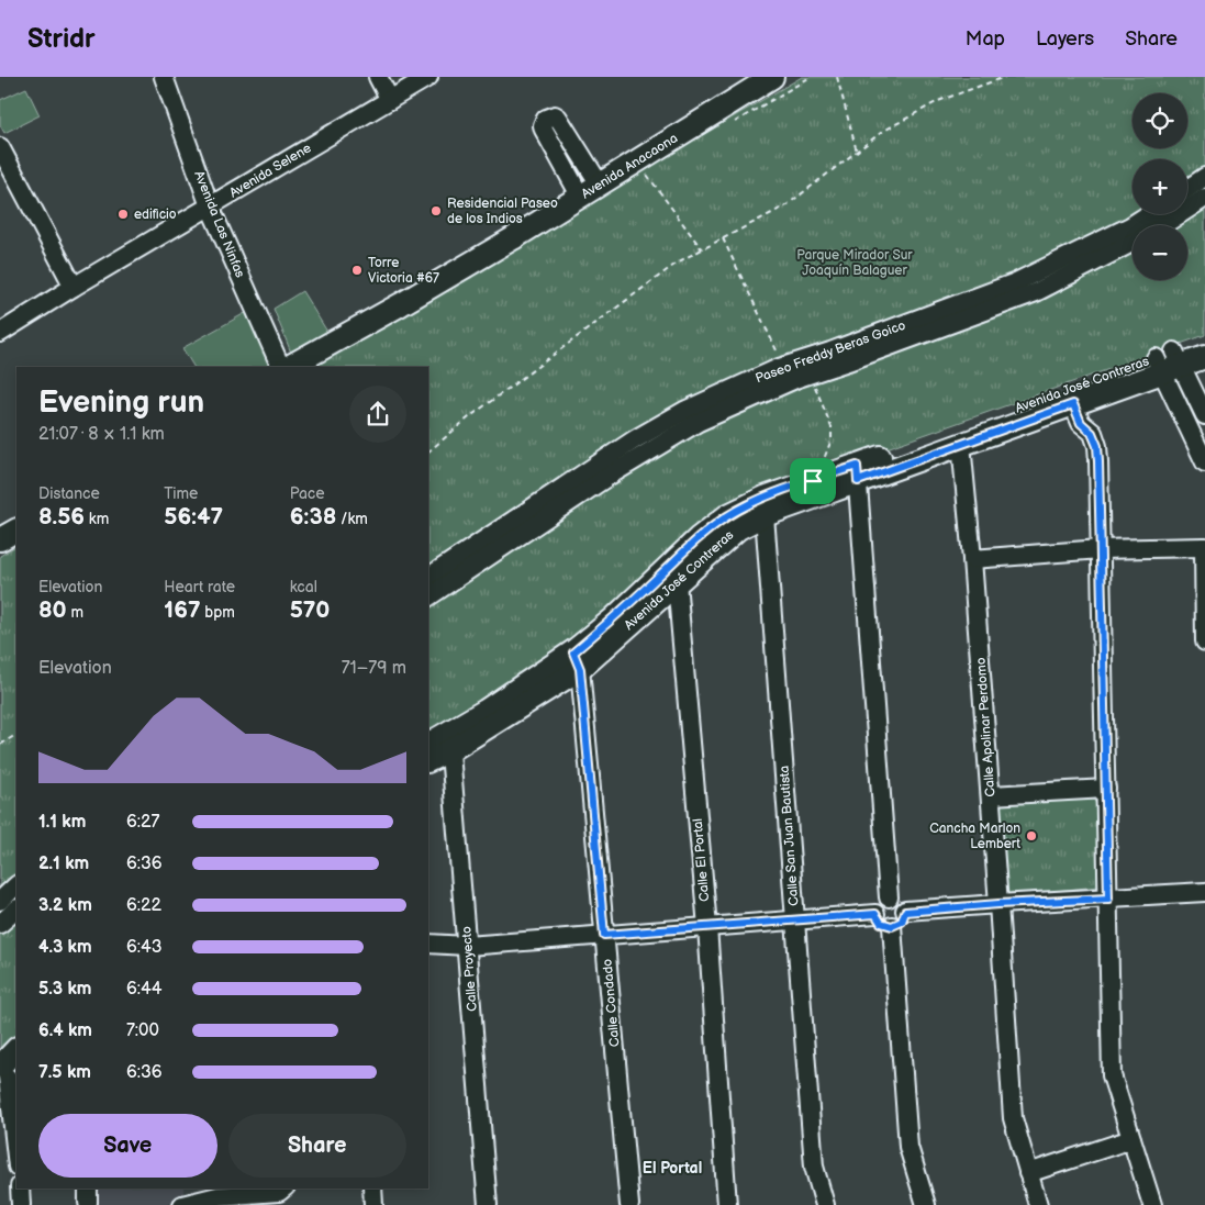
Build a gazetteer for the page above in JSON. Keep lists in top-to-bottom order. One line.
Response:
{"streets":{"main road":["Avenida Anacaona","Avenida José Contreras"],"street":["Avenida Selene","Avenida Las Ninfas","Paseo Freddy Beras Goico","Calle Apolinar Perdomo","Calle San Juan Bautista","Calle El Portal","Calle Proyecto","Calle Condado"]},"crossings":[["Avenida Selene","Avenida Las Ninfas"],["Avenida José Contreras","Calle Apolinar Perdomo"],["Avenida José Contreras","Calle San Juan Bautista"],["Avenida José Contreras","Calle El Portal"],["Avenida José Contreras","Calle Proyecto"],["Avenida José Contreras","Calle Condado"]],"districts":["El Portal"],"parks":["Parque Mirador Sur Joaquín Balaguer"],"places":["Residencial Paseo de los Indios","edificio","Torre Victoria #67","Cancha Marlon Lembert"],"page":{"header":"Stridr","nav":["Map","Layers","Share"],"map_buttons":["+","−"],"heading":["Evening run","21:07 · 8 × 1.1 km"],"stats":[["Distance","8.56 km"],["Time","56:47"],["Pace","6:38 /km"],["Elevation","80 m"],["Heart rate","167 bpm"],["kcal","570"]],"chart":["Elevation","71–79 m"],"list":[{"name":"1.1 km","note":"6:27"},{"name":"2.1 km","note":"6:36"},{"name":"3.2 km","note":"6:22"},{"name":"4.3 km","note":"6:43"},{"name":"5.3 km","note":"6:44"},{"name":"6.4 km","note":"7:00"},{"name":"7.5 km","note":"6:36"}],"buttons":["Save","Share"]}}
